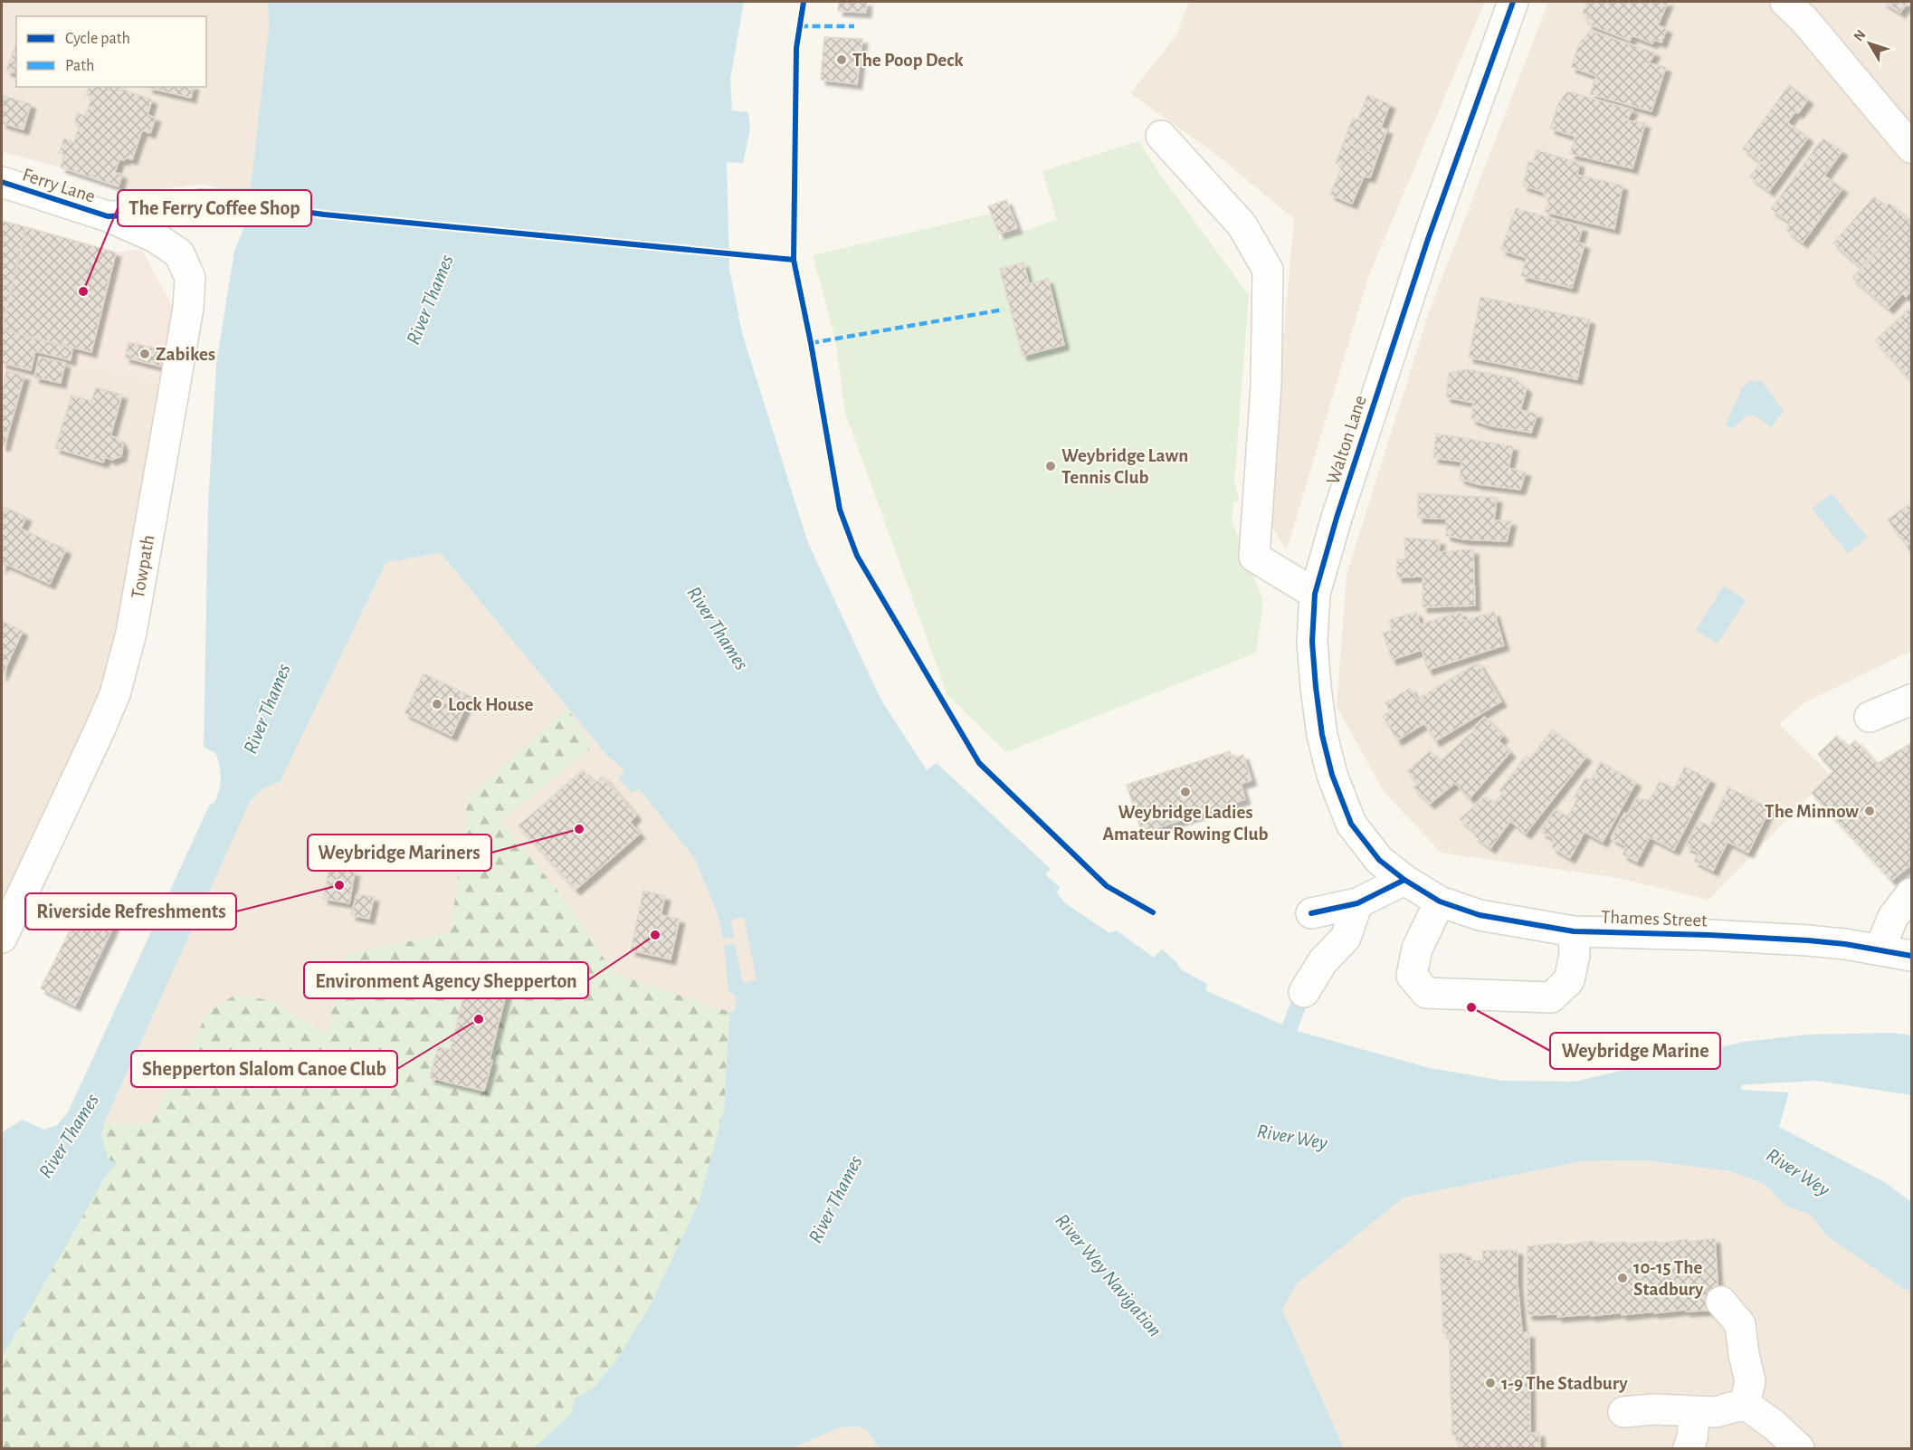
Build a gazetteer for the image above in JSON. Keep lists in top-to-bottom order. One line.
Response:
{"streets":{"street":["Ferry Lane","Walton Lane","Towpath","Thames Street"]},"crossings":[["Ferry Lane","Towpath"],["Walton Lane","Thames Street"]],"water":["River Thames","River Wey","River Wey Navigation"],"places":["The Poop Deck","The Ferry Coffee Shop","Zabikes","Weybridge Lawn Tennis Club","Lock House","Weybridge Ladies Amateur Rowing Club","The Minnow","Weybridge Mariners","Riverside Refreshments","Environment Agency Shepperton","Weybridge Marine","Shepperton Slalom Canoe Club","10-15 The Stadbury","1-9 The Stadbury"],"legend":["Cycle path","Path"],"north":"top left"}
